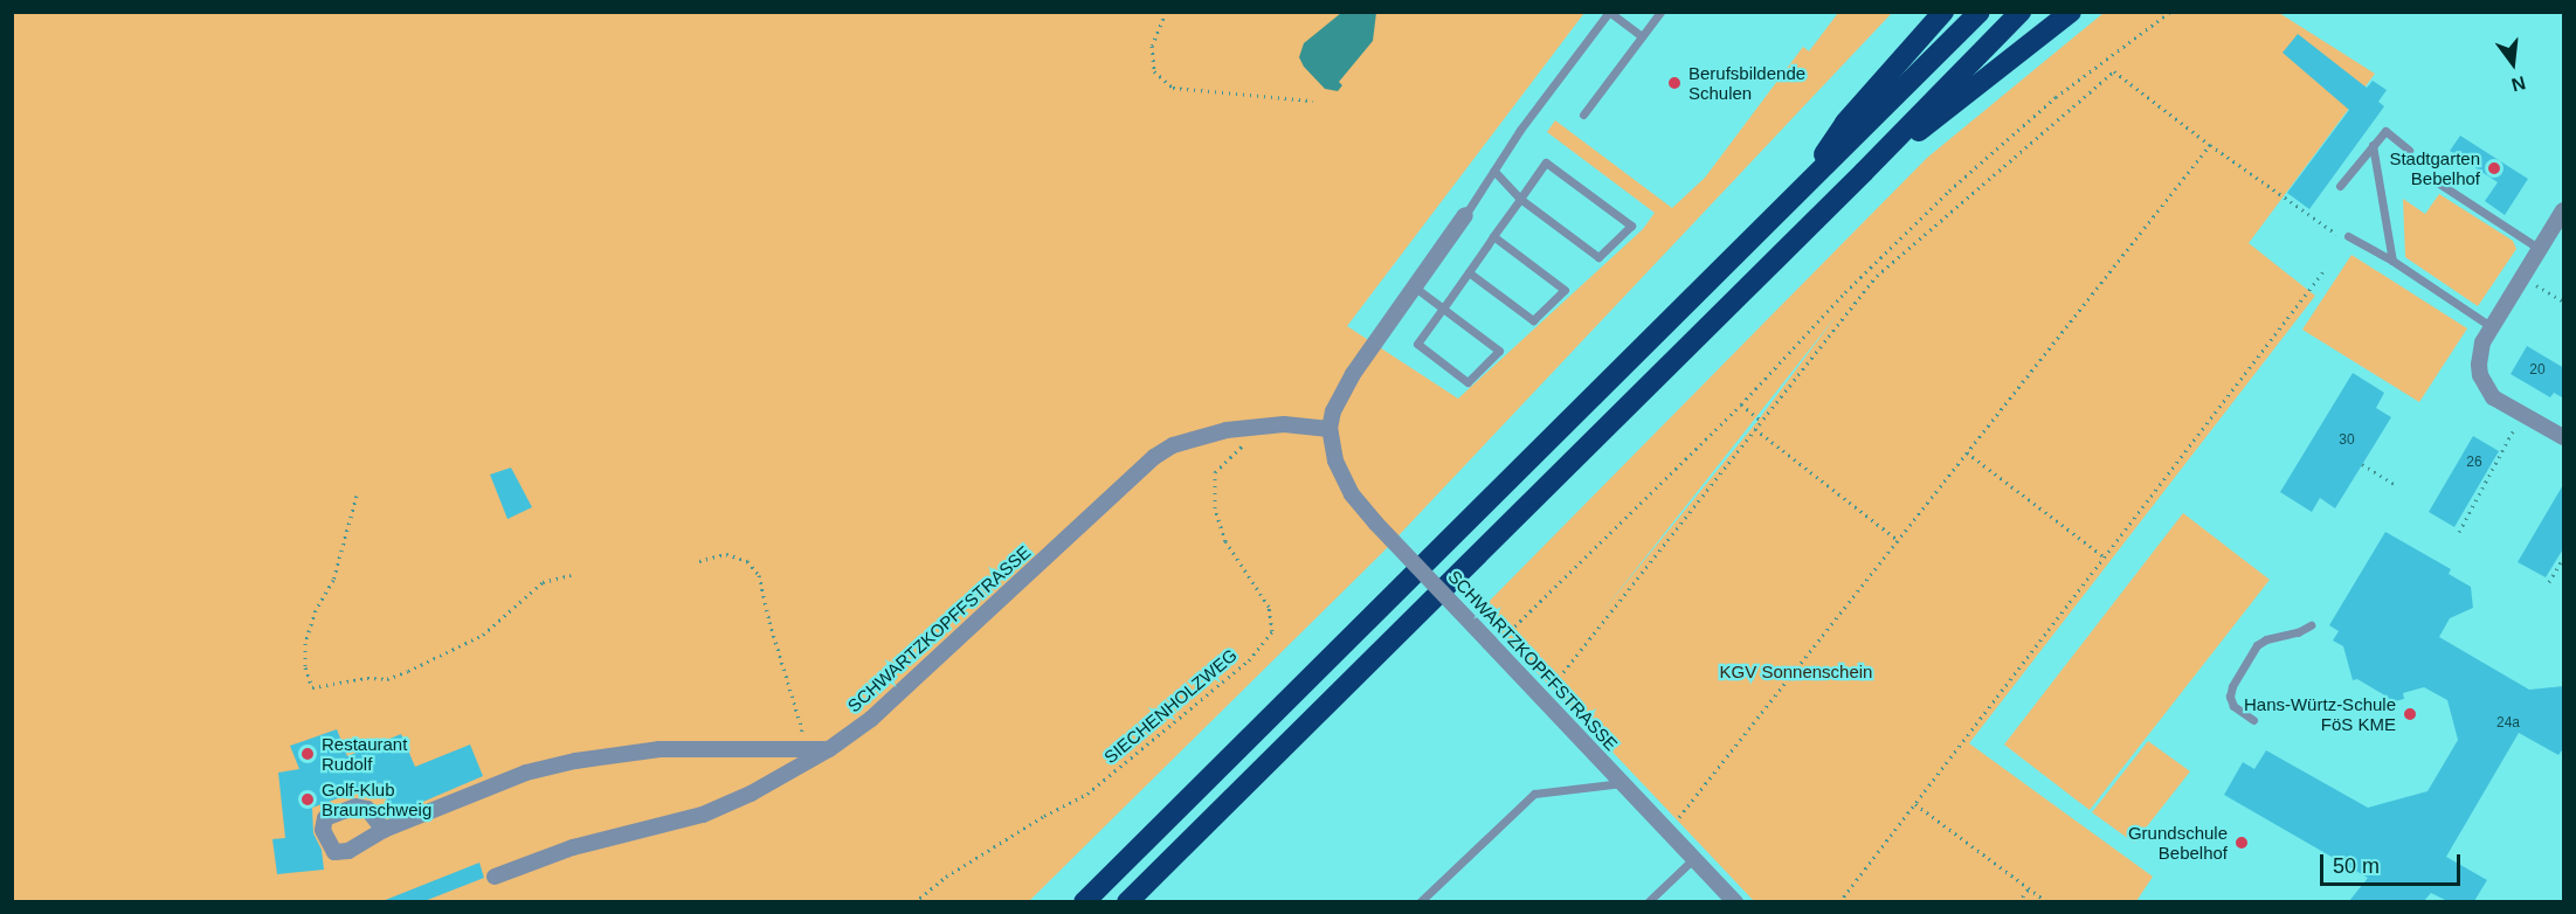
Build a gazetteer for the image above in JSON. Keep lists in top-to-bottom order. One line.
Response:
{"streets":{"street":["SCHWARTZKOPFFSTRASSE"],"path":["SIECHENHOLZWEG"]},"crossings":[["SCHWARTZKOPFFSTRASSE","SIECHENHOLZWEG"]],"parks":["KGV Sonnenschein"],"places":["Berufsbildende Schulen","Stadtgarten Bebelhof","Hans-Würtz-Schule FöS KME","Restaurant Rudolf","Golf-Klub Braunschweig","Grundschule Bebelhof"],"house_numbers":["20","30","26","24a"],"scale_bar":"50 m","north":"bottom"}
